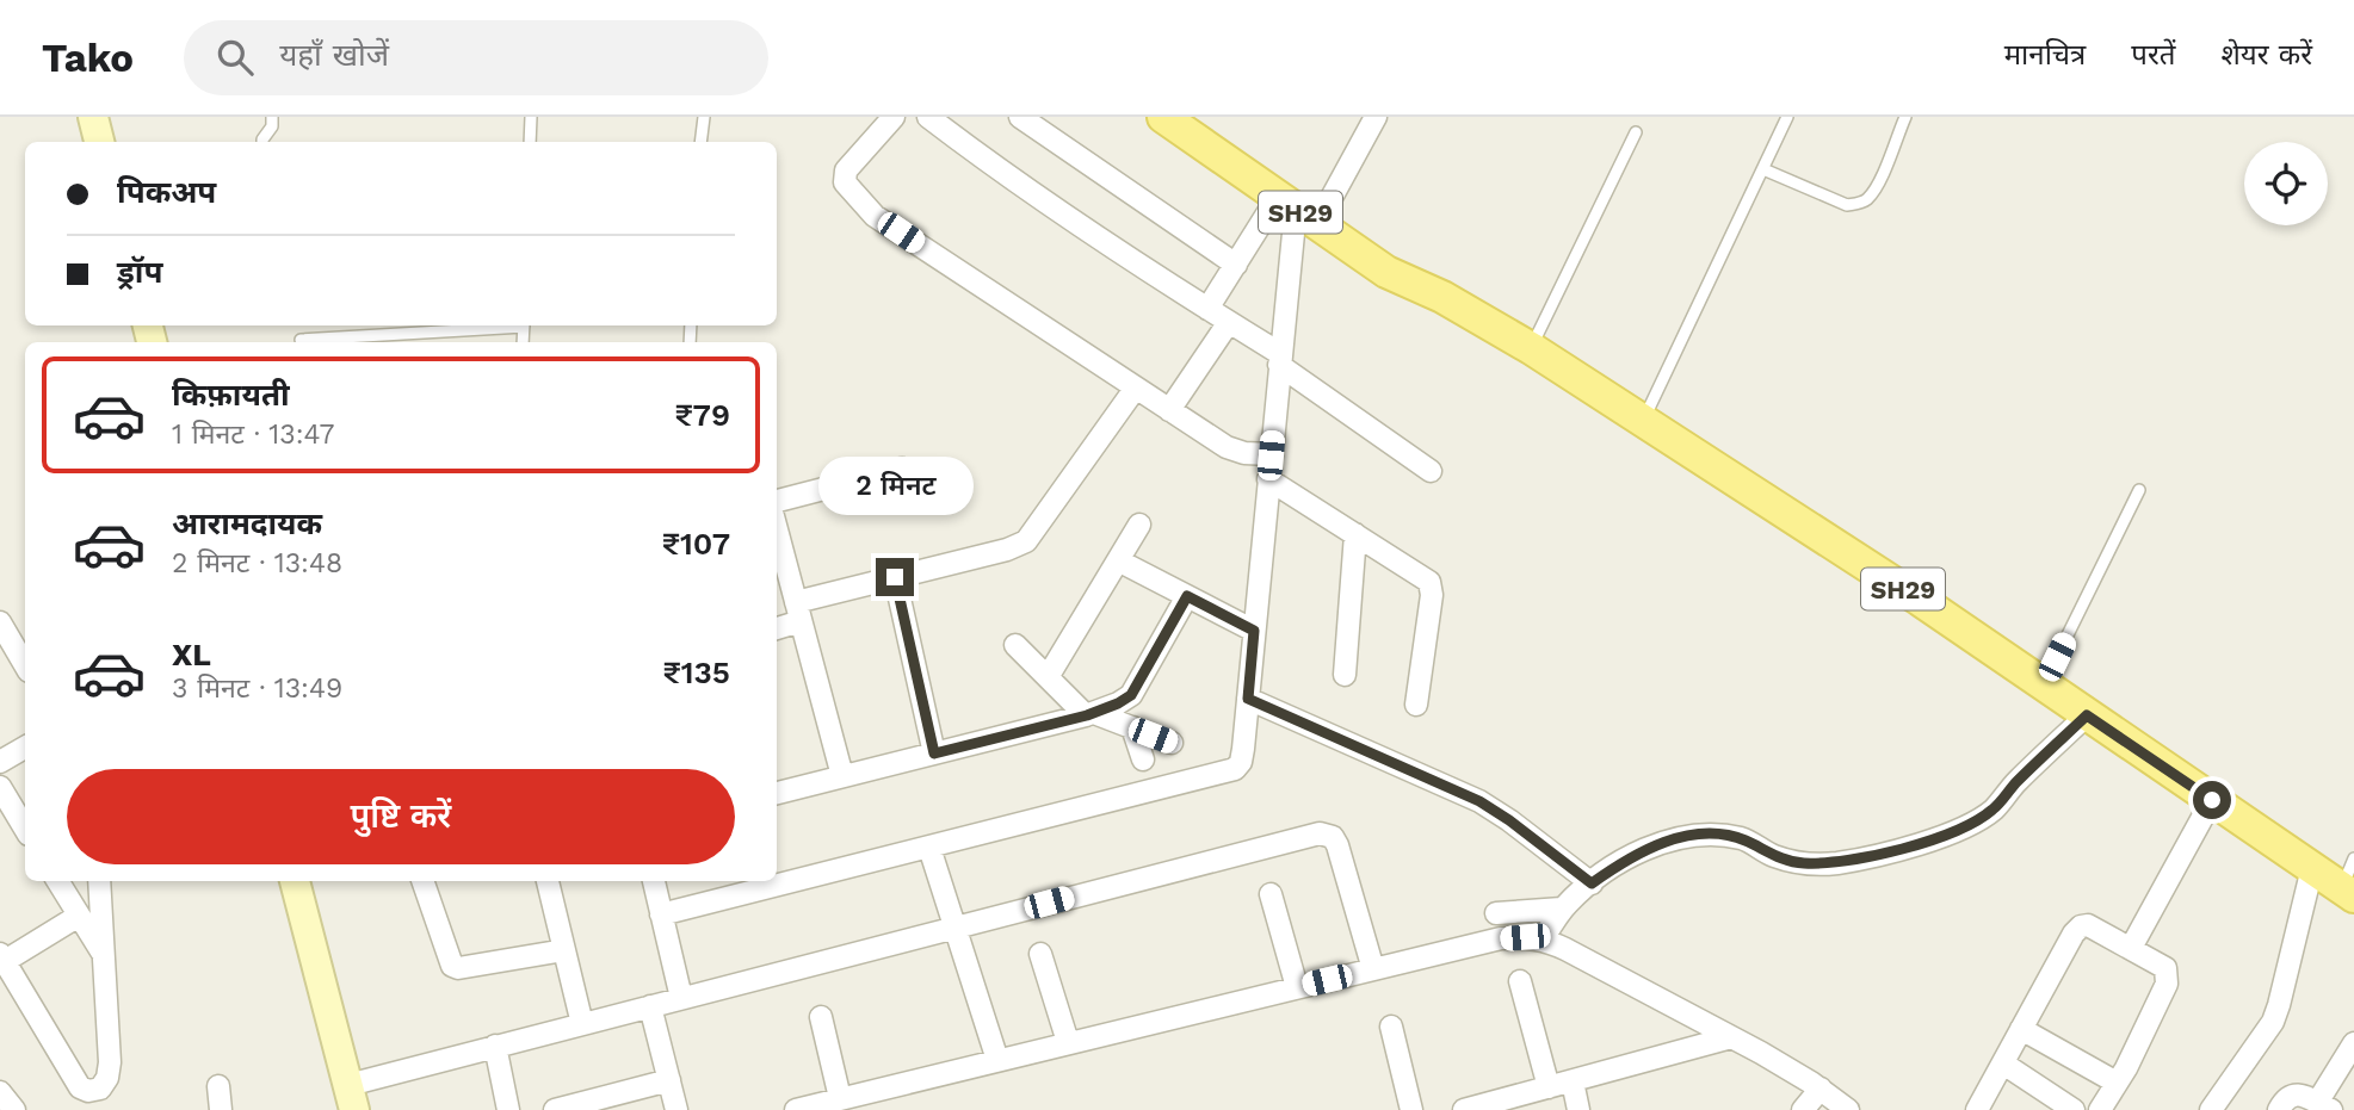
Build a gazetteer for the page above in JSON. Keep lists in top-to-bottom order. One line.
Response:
{"streets":{"main road":["SH29"]},"page":{"header":"Tako","search":"यहाँ खोजें","nav":["मानचित्र","परतें","शेयर करें"],"banner":["पिकअप","ड्रॉप"],"list":[{"name":"किफ़ायती","note":"1 मिनट · 13:47","value":"₹79"},{"name":"आरामदायक","note":"2 मिनट · 13:48","value":"₹107"},{"name":"XL","note":"3 मिनट · 13:49","value":"₹135"}],"bubble":"2 मिनट","buttons":"पुष्टि करें"}}
